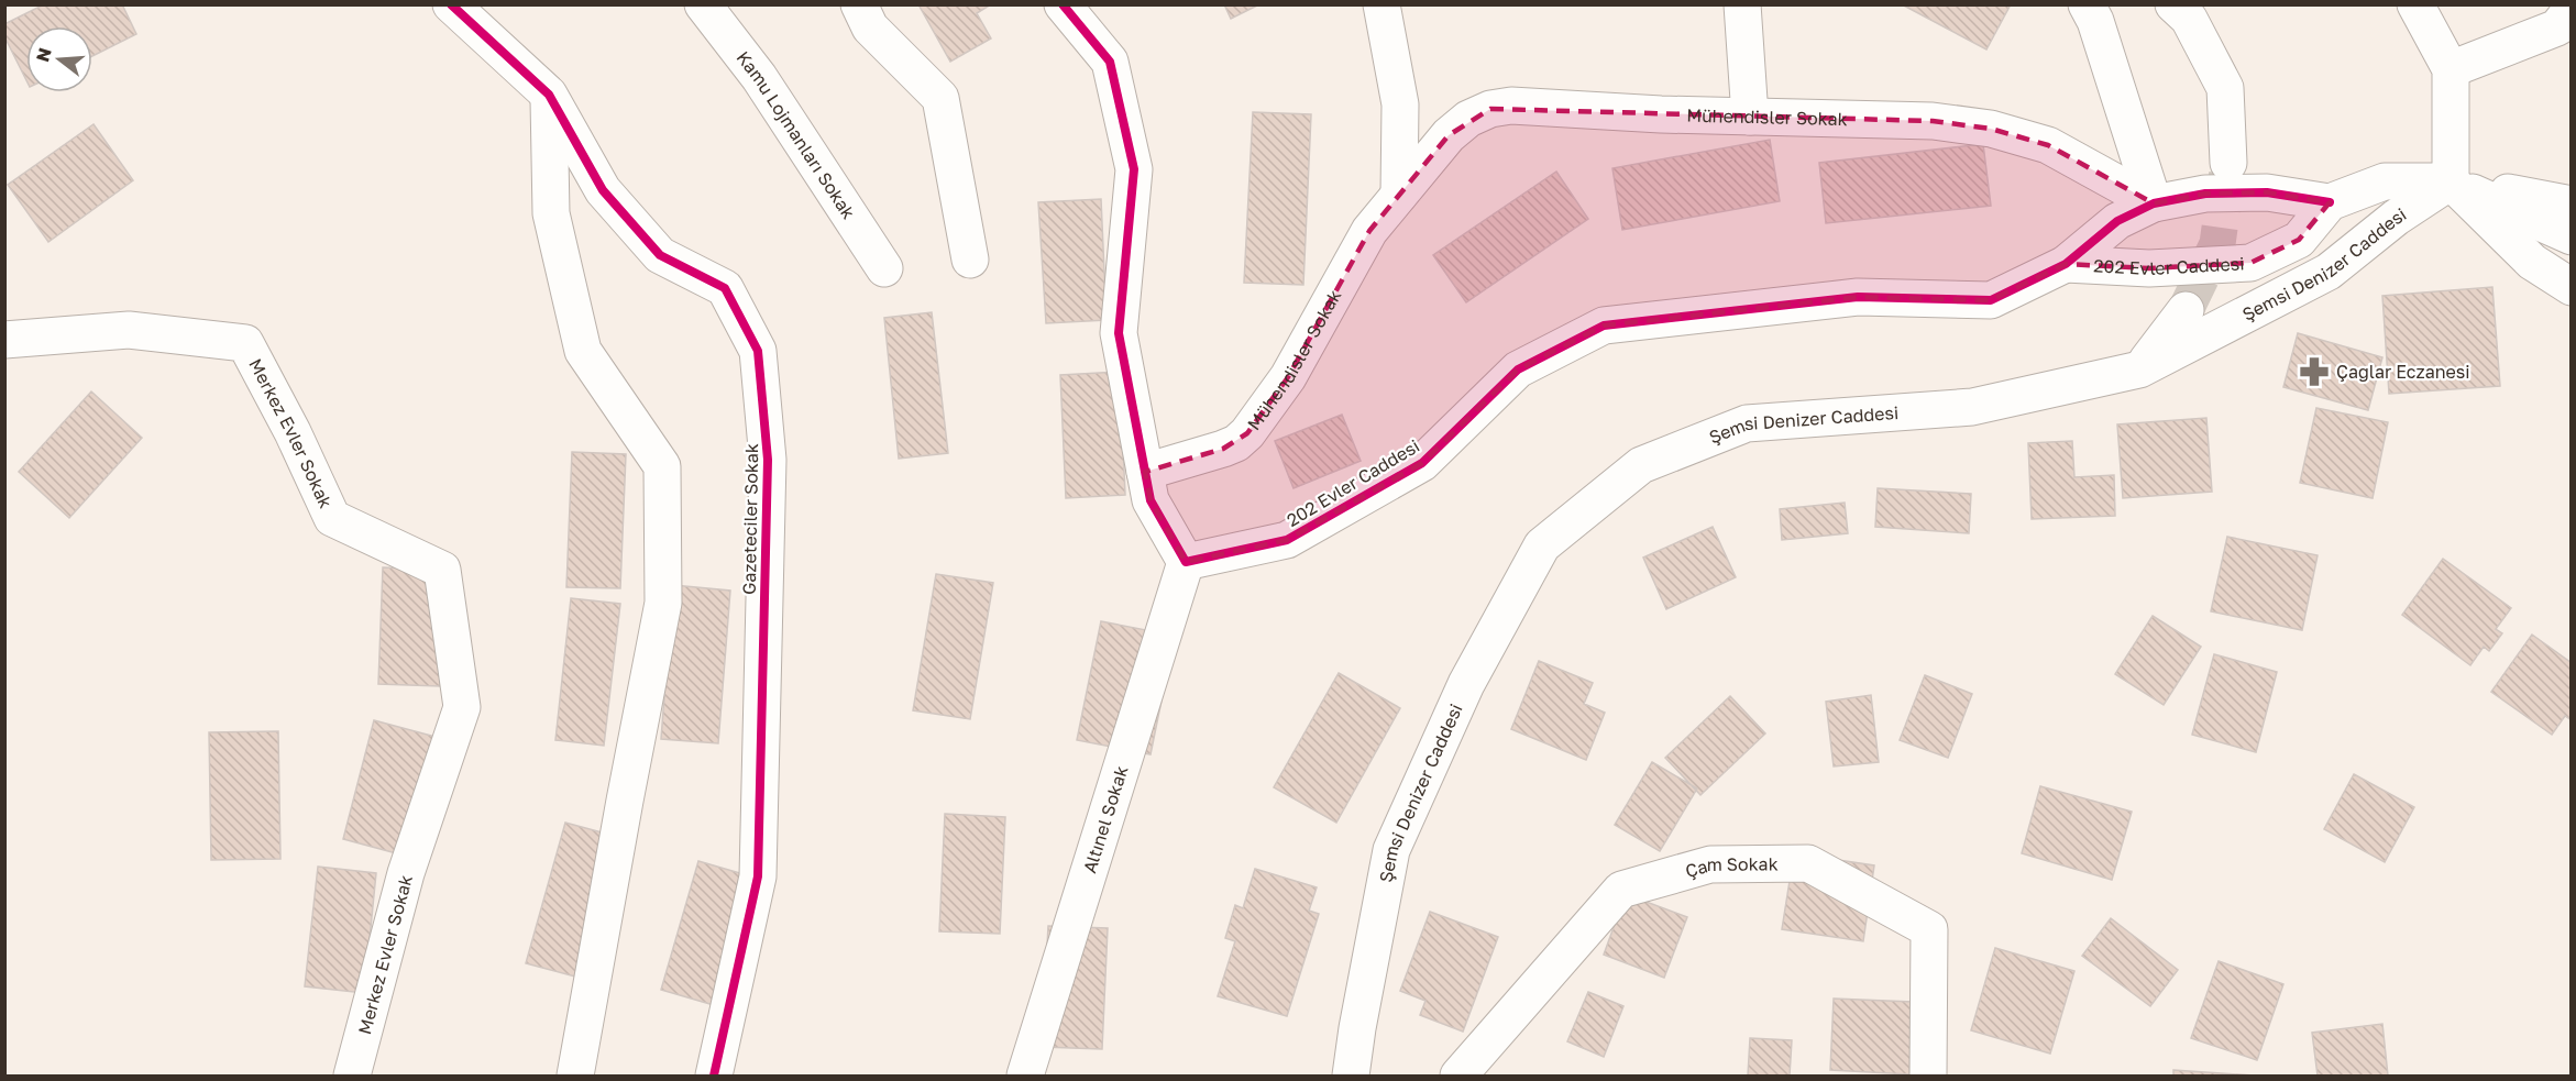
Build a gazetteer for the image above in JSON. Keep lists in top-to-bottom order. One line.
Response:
{"streets":{"street":["Mühendisler Sokak","Kamu Lojmanları Sokak","202 Evler Caddesi","Şemsi Denizer Caddesi","Merkez Evler Sokak","Gazeteciler Sokak","Altınel Sokak","Çam Sokak"]},"crossings":[["Mühendisler Sokak","202 Evler Caddesi"],["202 Evler Caddesi","Şemsi Denizer Caddesi"],["202 Evler Caddesi","Altınel Sokak"]],"places":{"pharmacy":["Çağlar Eczanesi"]},"north":"left"}
